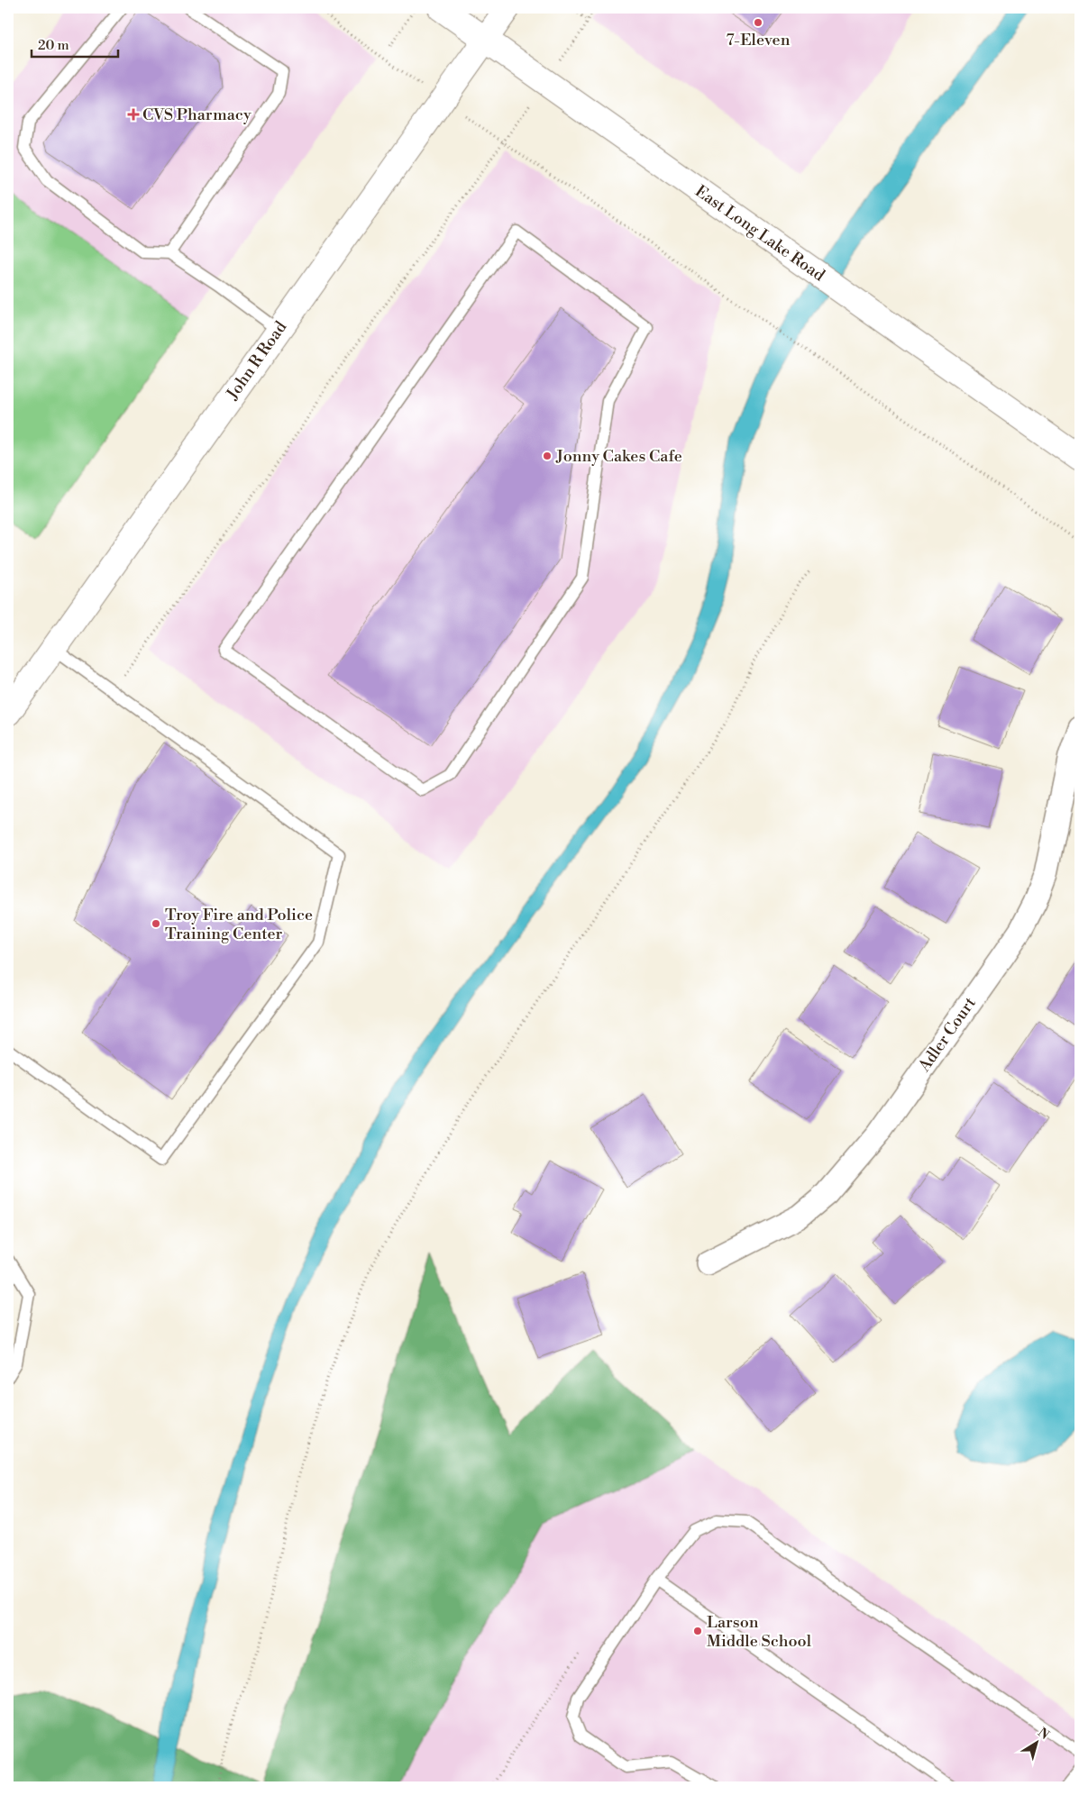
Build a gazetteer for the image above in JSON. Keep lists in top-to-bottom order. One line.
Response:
{"streets":{"main road":["East Long Lake Road","John R Road"],"street":["Adler Court"]},"crossings":[["East Long Lake Road","John R Road"]],"places":{"other":["7-Eleven","Jonny Cakes Cafe","Troy Fire and Police Training Center","Larson Middle School"],"health":["CVS Pharmacy"]},"scale_bar":"20 m","north":"top right"}
